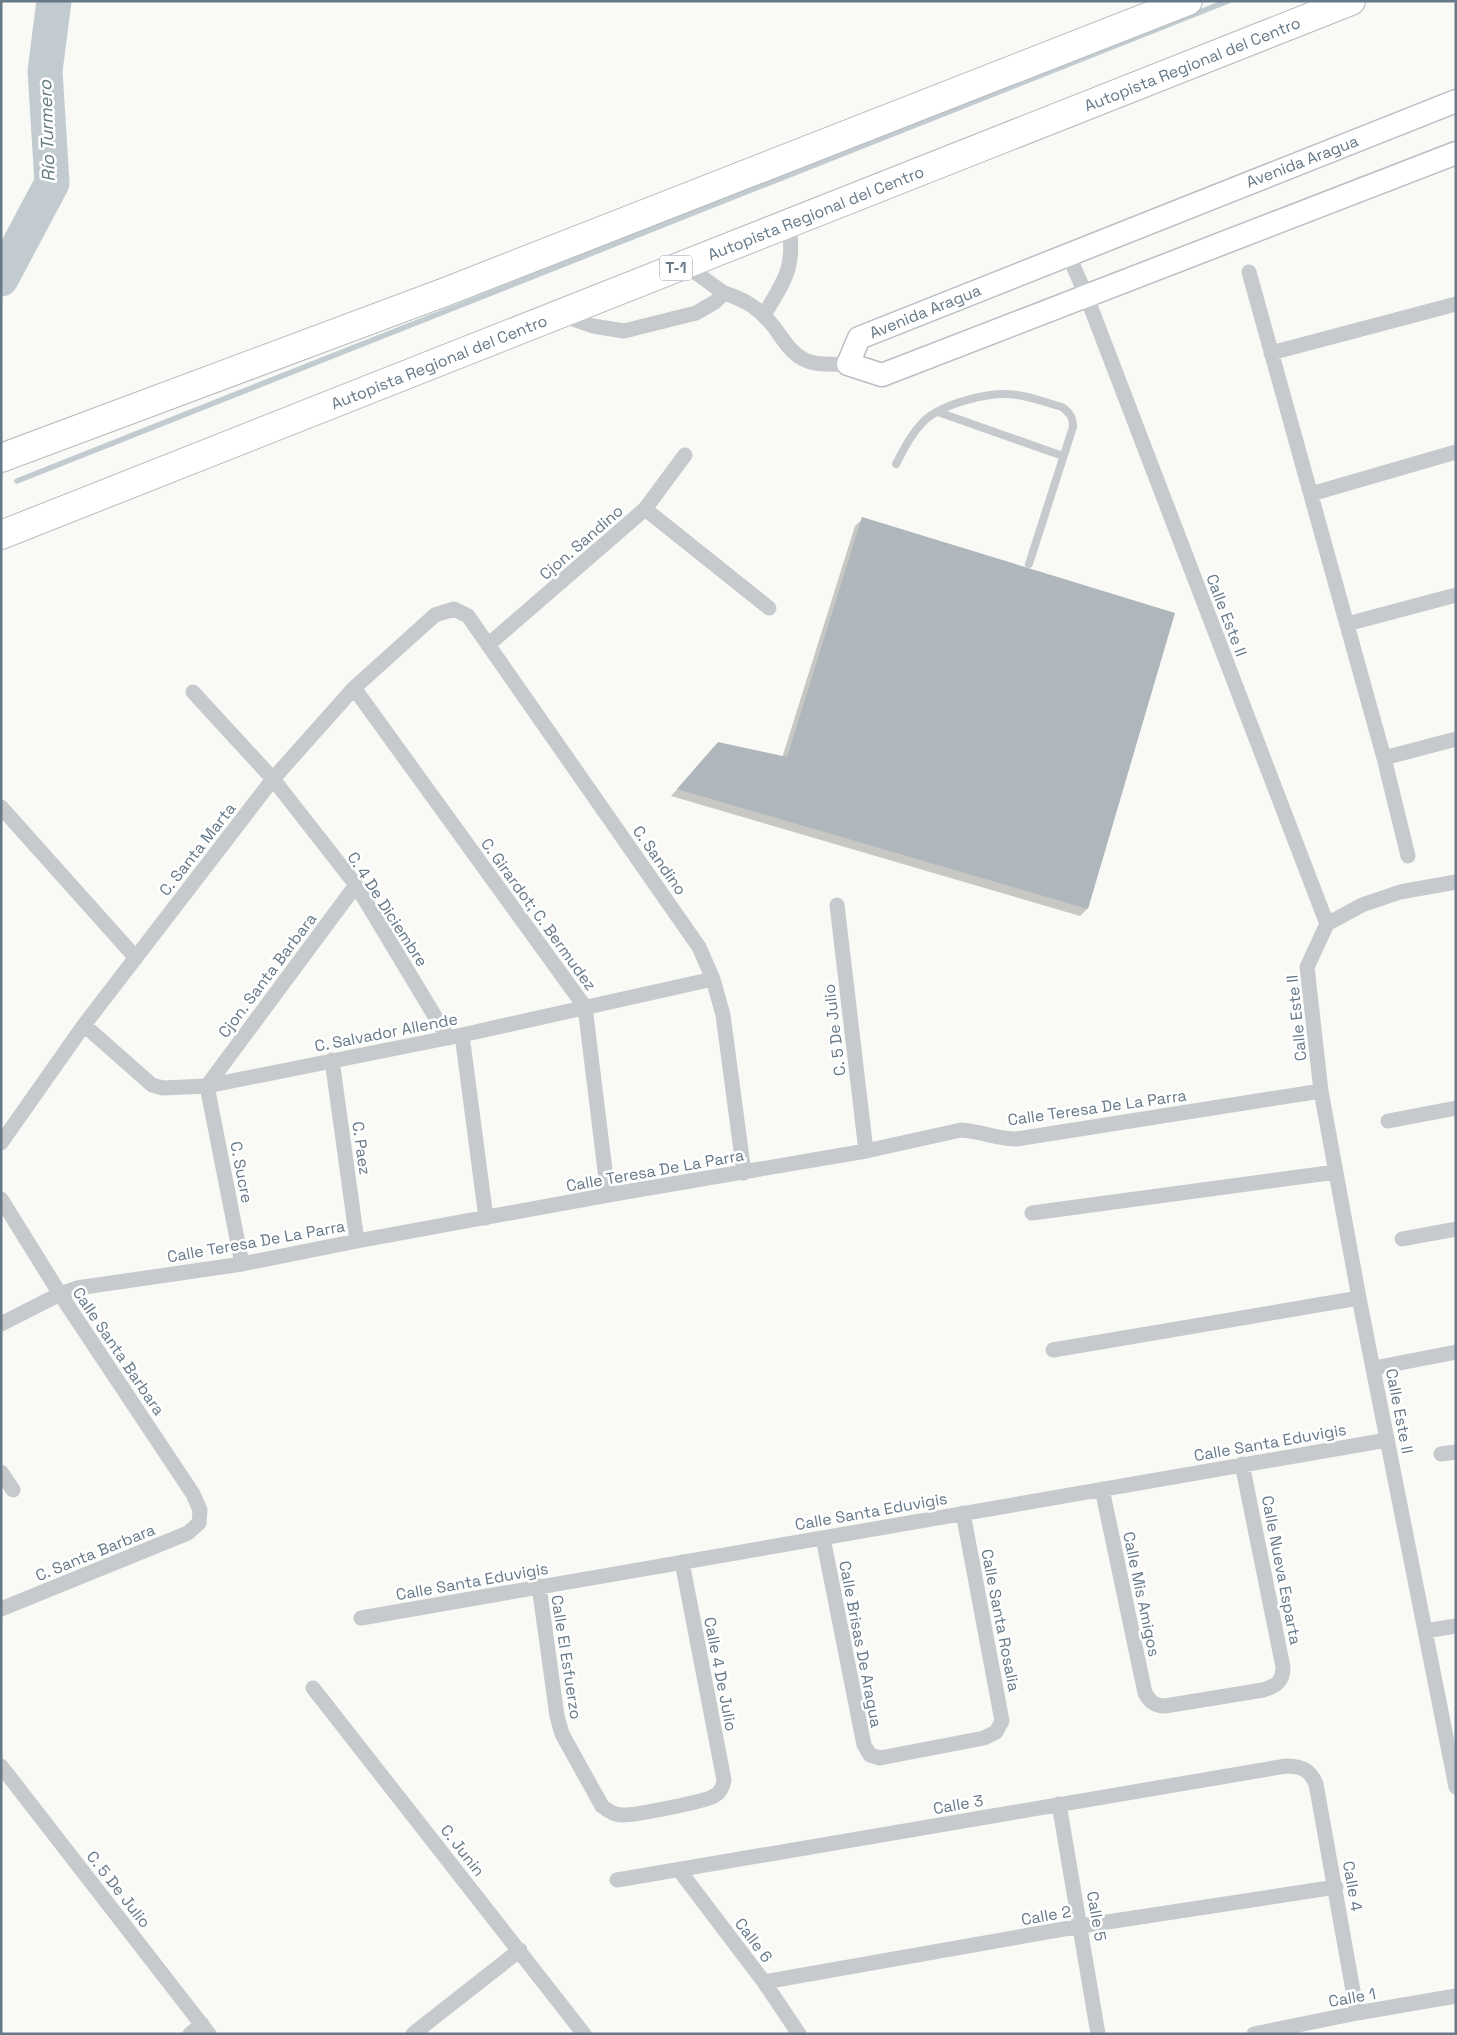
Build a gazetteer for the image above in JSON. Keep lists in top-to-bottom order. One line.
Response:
{"streets":{"highway":["Autopista Regional del Centro","T-1"],"street":["Avenida Aragua","Cjon. Sandino","Calle Este II","C. Santa Marta","C. Sandino","C. 4 De Diciembre","C. Girardot; C. Bermudez","Cjon. Santa Barbara","C. 5 De Julio","C. Salvador Allende","Calle Teresa De La Parra","C. Paez","C. Sucre","Calle Santa Barbara","Calle Santa Eduvigis","C. Santa Barbara","Calle Nueva Esparta","Calle Mis Amigos","Calle Santa Rosalia","Calle Brisas De Aragua","Calle El Esfuerzo","Calle 4 De Julio","Calle 3","C. Junin","Calle 4","Calle 2","Calle 5","Calle 6","Calle 1"]},"crossings":[["Avenida Aragua","Calle Este II"],["Cjon. Sandino","C. Sandino"],["Calle Este II","Calle Teresa De La Parra"],["Calle Este II","Calle Santa Eduvigis"],["C. Santa Marta","C. Sandino"],["C. Santa Marta","C. 4 De Diciembre"],["C. Santa Marta","C. Girardot; C. Bermudez"],["C. Santa Marta","C. Salvador Allende"],["C. Sandino","C. Salvador Allende"],["C. Sandino","Calle Teresa De La Parra"],["C. 4 De Diciembre","Cjon. Santa Barbara"],["C. 4 De Diciembre","C. Salvador Allende"],["C. 4 De Diciembre","Calle Teresa De La Parra"],["C. Girardot; C. Bermudez","C. Salvador Allende"],["C. Girardot; C. Bermudez","Calle Teresa De La Parra"],["Cjon. Santa Barbara","C. Salvador Allende"],["Cjon. Santa Barbara","C. Sucre"],["C. 5 De Julio","Calle Teresa De La Parra"],["C. Salvador Allende","C. Paez"],["C. Salvador Allende","C. Sucre"],["Calle Teresa De La Parra","C. Paez"],["Calle Teresa De La Parra","C. Sucre"],["Calle Teresa De La Parra","Calle Santa Barbara"],["Calle Santa Barbara","C. Santa Barbara"],["Calle Santa Eduvigis","Calle Nueva Esparta"],["Calle Santa Eduvigis","Calle Mis Amigos"],["Calle Santa Eduvigis","Calle Santa Rosalia"],["Calle Santa Eduvigis","Calle Brisas De Aragua"],["Calle Santa Eduvigis","Calle El Esfuerzo"],["Calle Santa Eduvigis","Calle 4 De Julio"],["Calle Nueva Esparta","Calle Mis Amigos"],["Calle Santa Rosalia","Calle Brisas De Aragua"],["Calle El Esfuerzo","Calle 4 De Julio"],["Calle 3","Calle 4"],["Calle 3","Calle 5"],["Calle 3","Calle 6"],["Calle 4","Calle 2"],["Calle 4","Calle 1"],["Calle 2","Calle 5"],["Calle 2","Calle 6"]],"water":["Río Turmero"]}
